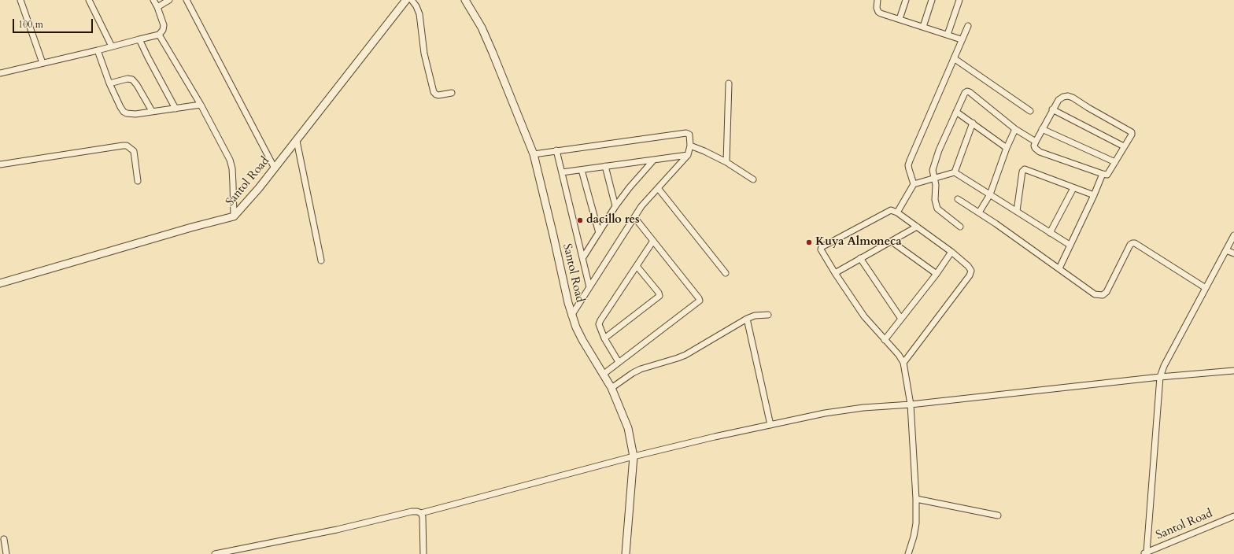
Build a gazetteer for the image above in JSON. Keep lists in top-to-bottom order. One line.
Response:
{"streets":{"street":["Santol Road"]},"places":["dacillo res","Kuya Almoneca"],"scale_bar":"100 m"}
